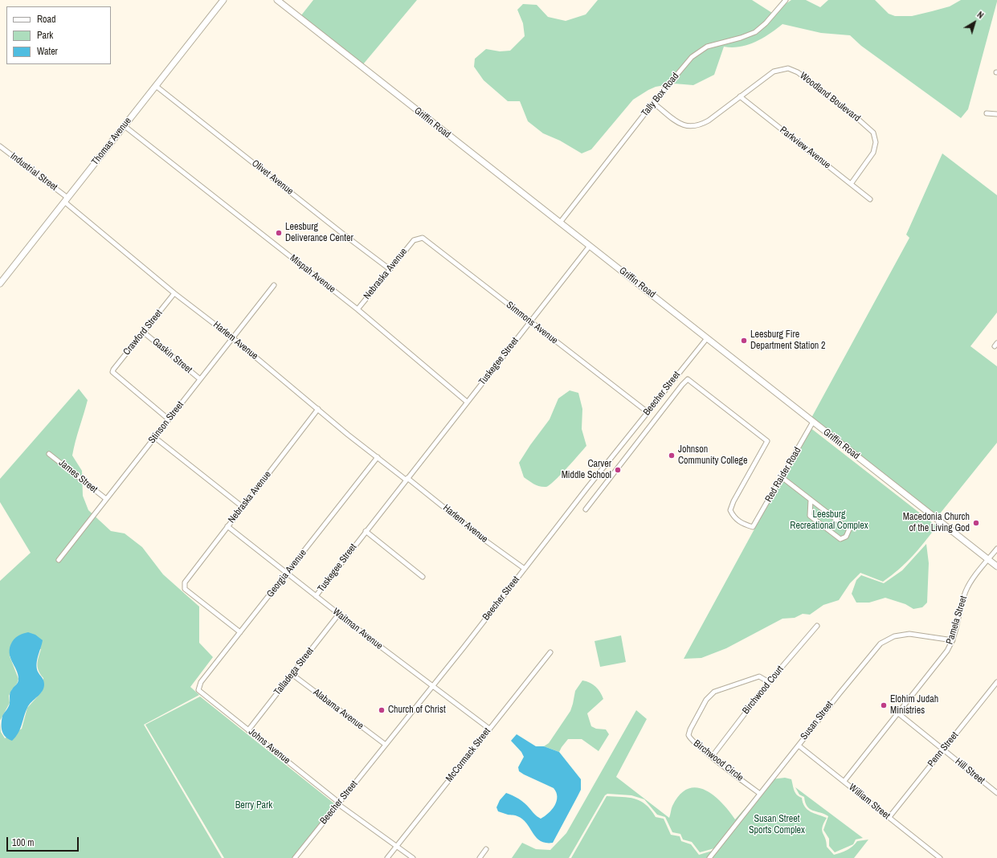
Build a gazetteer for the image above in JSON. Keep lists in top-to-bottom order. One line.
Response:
{"streets":{"street":["Tally Box Road","Woodland Boulevard","Griffin Road","Thomas Avenue","Parkview Avenue","Industrial Street","Olivet Avenue","Mispah Avenue","Nebraska Avenue","Simmons Avenue","Crawford Street","Harlem Avenue","Gaskin Street","Tuskegee Street","Beecher Street","Stinson Street","Red Raider Road","James Street","Georgia Avenue","Pamela Street","Waitman Avenue","Talladega Street","Birchwood Court","Alabama Avenue","Susan Street","Johns Avenue","Penn Street","McCormack Street","Birchwood Circle","Hill Street","William Street"]},"crossings":[["Tally Box Road","Woodland Boulevard"],["Tally Box Road","Griffin Road"],["Woodland Boulevard","Parkview Avenue"],["Griffin Road","Tuskegee Street"],["Griffin Road","Beecher Street"],["Griffin Road","Red Raider Road"],["Griffin Road","Pamela Street"],["Thomas Avenue","Industrial Street"],["Thomas Avenue","Olivet Avenue"],["Thomas Avenue","Mispah Avenue"],["Thomas Avenue","Harlem Avenue"],["Industrial Street","Harlem Avenue"],["Olivet Avenue","Nebraska Avenue"],["Mispah Avenue","Nebraska Avenue"],["Mispah Avenue","Tuskegee Street"],["Nebraska Avenue","Simmons Avenue"],["Nebraska Avenue","Harlem Avenue"],["Nebraska Avenue","Georgia Avenue"],["Nebraska Avenue","Waitman Avenue"],["Simmons Avenue","Tuskegee Street"],["Simmons Avenue","Beecher Street"],["Crawford Street","Harlem Avenue"],["Crawford Street","Gaskin Street"],["Crawford Street","Stinson Street"],["Harlem Avenue","Tuskegee Street"],["Harlem Avenue","Beecher Street"],["Harlem Avenue","Stinson Street"],["Harlem Avenue","Georgia Avenue"],["Gaskin Street","Stinson Street"],["Tuskegee Street","Waitman Avenue"],["Beecher Street","Waitman Avenue"],["Beecher Street","Alabama Avenue"],["Beecher Street","Johns Avenue"],["Stinson Street","James Street"],["Georgia Avenue","Waitman Avenue"],["Georgia Avenue","Johns Avenue"],["Pamela Street","Susan Street"],["Pamela Street","Hill Street"],["Pamela Street","William Street"],["Waitman Avenue","Talladega Street"],["Waitman Avenue","McCormack Street"],["Talladega Street","Alabama Avenue"],["Talladega Street","Johns Avenue"],["Birchwood Court","Birchwood Circle"],["Susan Street","Birchwood Circle"],["Susan Street","William Street"],["Johns Avenue","McCormack Street"],["Penn Street","Hill Street"],["Penn Street","William Street"]],"parks":["Leesburg Recreational Complex","Berry Park","Susan Street Sports Complex"],"places":["Leesburg Deliverance Center","Leesburg Fire Department Station 2","Johnson Community College","Carver Middle School","Macedonia Church of the Living God","Elohim Judah Ministries","Church of Christ"],"legend":["Road","Park","Water"],"scale_bar":"100 m","north":"top right"}
